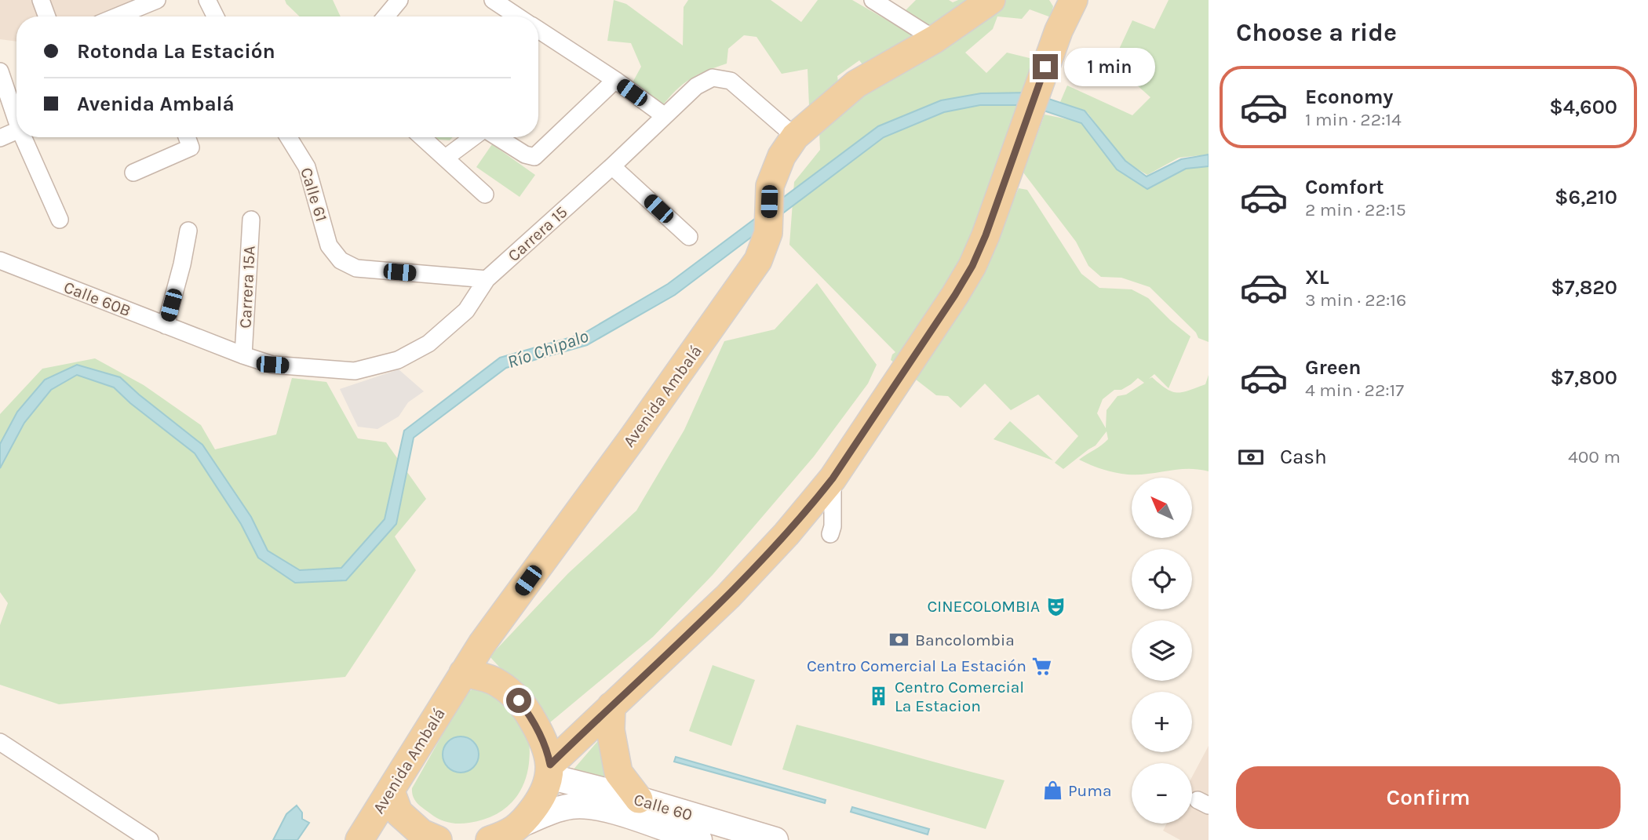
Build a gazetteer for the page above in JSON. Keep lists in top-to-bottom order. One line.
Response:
{"streets":{"main road":["Avenida Ambalá","Calle 60"],"street":["Calle 61","Carrera 15","Carrera 15A","Calle 60B"]},"crossings":[["Calle 61","Carrera 15"],["Carrera 15","Calle 60B"],["Carrera 15","Avenida Ambalá"],["Carrera 15A","Calle 60B"]],"water":["Río Chipalo"],"places":{"theatre":["CINECOLOMBIA"],"bank":["Bancolombia"],"supermarket":["Centro Comercial La Estación"],"building":["Centro Comercial La Estacion"],"shop":["Puma"]},"north":"top left","page":{"heading":"Choose a ride","banner":["Rotonda La Estación","Avenida Ambalá"],"bubble":"1 min","list":[{"name":"Economy","note":"1 min · 22:14","value":"$4,600"},{"name":"Comfort","note":"2 min · 22:15","value":"$6,210"},{"name":"XL","note":"3 min · 22:16","value":"$7,820"},{"name":"Green","note":"4 min · 22:17","value":"$7,800"}],"pay":["Cash","400 m"],"map_buttons":["+","−"],"buttons":"Confirm"}}
